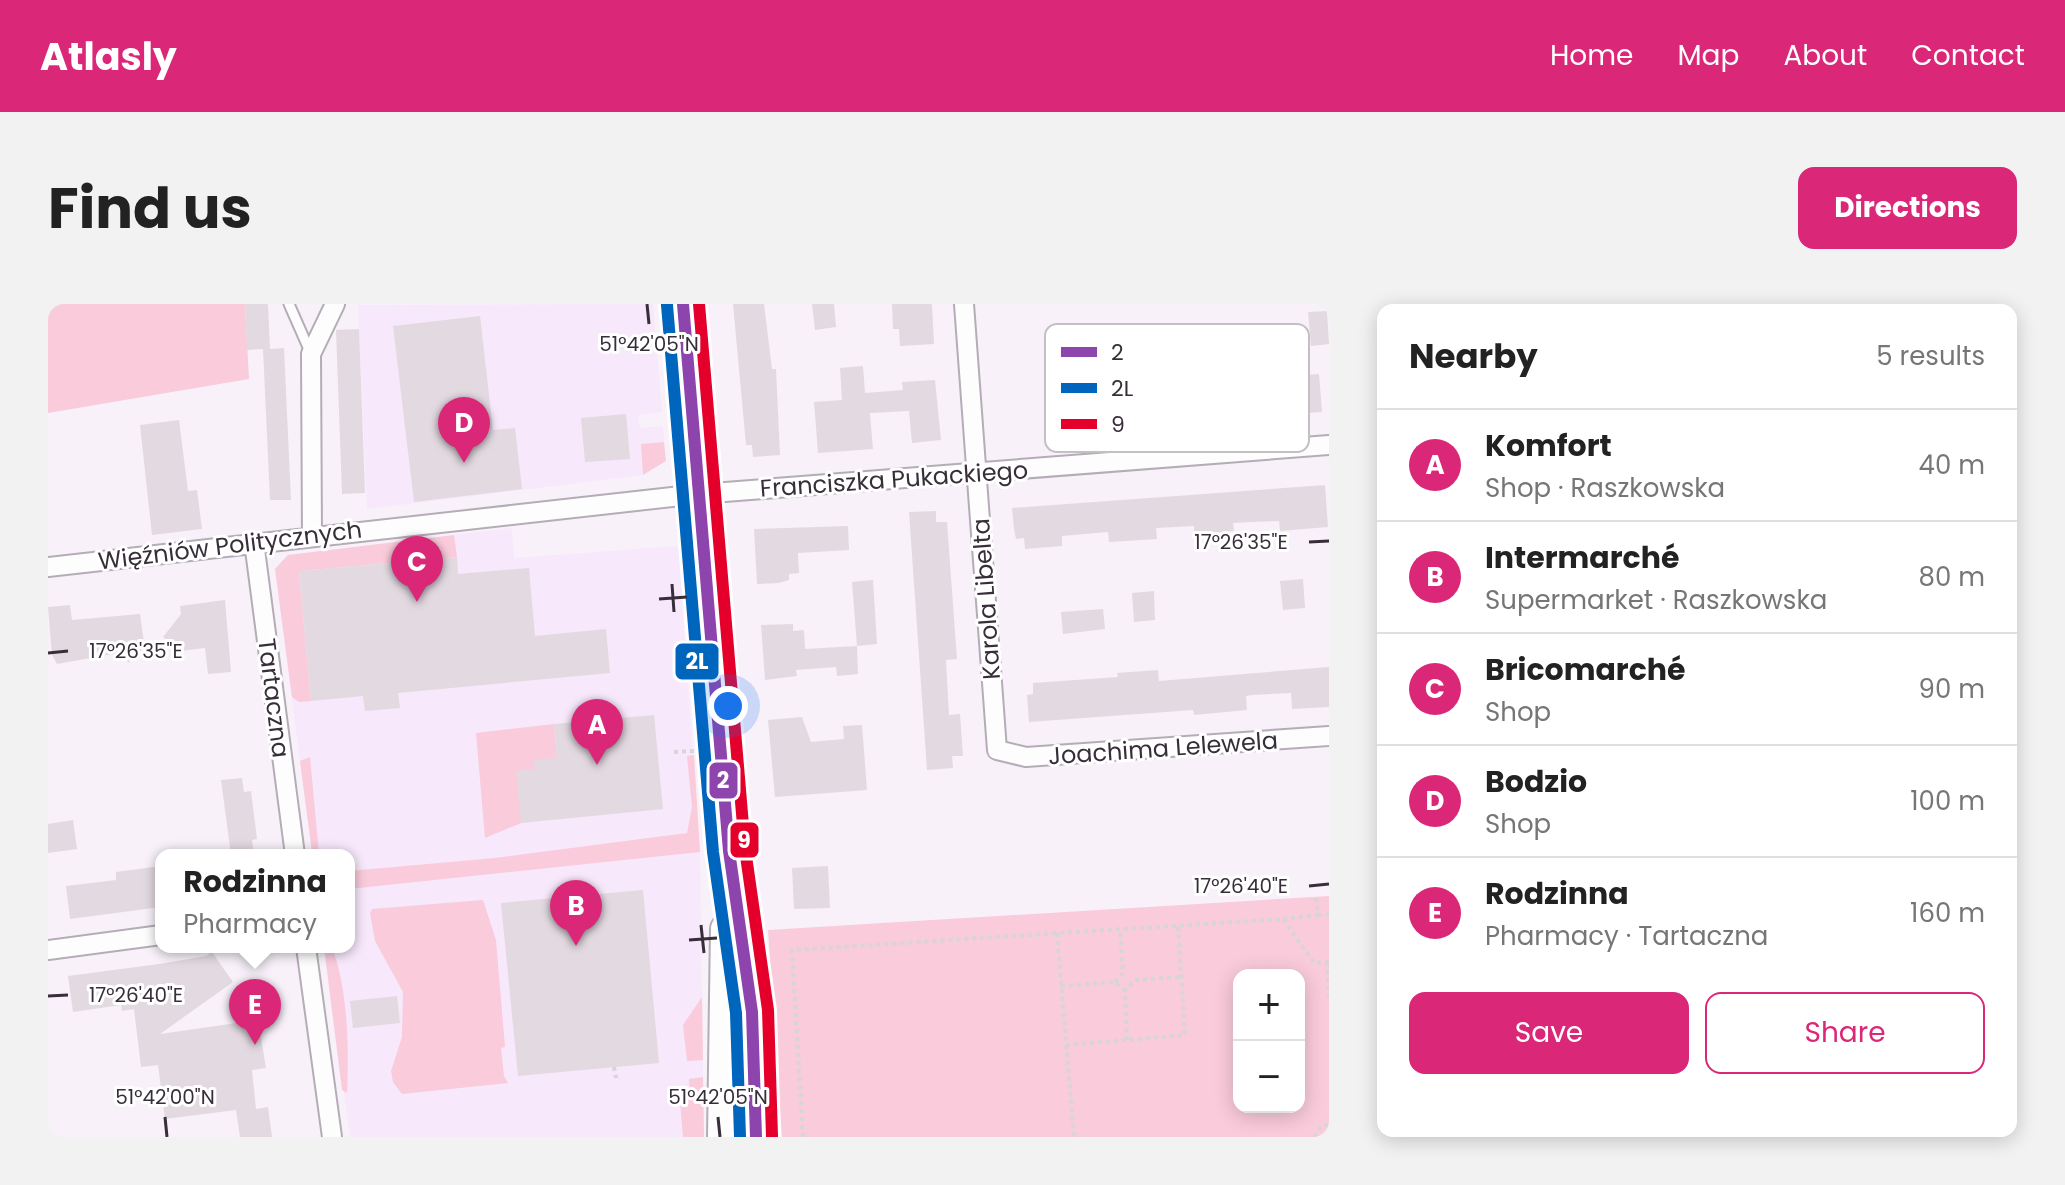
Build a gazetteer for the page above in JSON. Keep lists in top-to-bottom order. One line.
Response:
{"streets":{"street":["Franciszka Pukackiego","Więźniów Politycznych","Karola Libelta","Tartaczna","Joachima Lelewela"]},"crossings":[["Franciszka Pukackiego","Więźniów Politycznych"],["Franciszka Pukackiego","Karola Libelta"],["Więźniów Politycznych","Tartaczna"],["Karola Libelta","Joachima Lelewela"]],"lines":["transit line 2","transit line 9","transit line 2L"],"legend":["2","2L","9"],"page":{"header":"Atlasly","nav":["Home","Map","About","Contact"],"title":"Find us","buttons":["Directions",["Save","Share"]],"heading":["Nearby","5 results"],"pins":["D","C","A","B","E"],"list":[{"mark":"A","name":"Komfort","note":"Shop · Raszkowska","value":"40 m"},{"mark":"B","name":"Intermarché","note":"Supermarket · Raszkowska","value":"80 m"},{"mark":"C","name":"Bricomarché","note":"Shop","value":"90 m"},{"mark":"D","name":"Bodzio","note":"Shop","value":"100 m"},{"mark":"E","name":"Rodzinna","note":"Pharmacy · Tartaczna","value":"160 m"}],"popup":["Rodzinna","Pharmacy"],"map_buttons":["+","−"]},"coordinates":["51°42'05\"N","17°26'35\"E","17°26'40\"E","51°42'00\"N"]}
